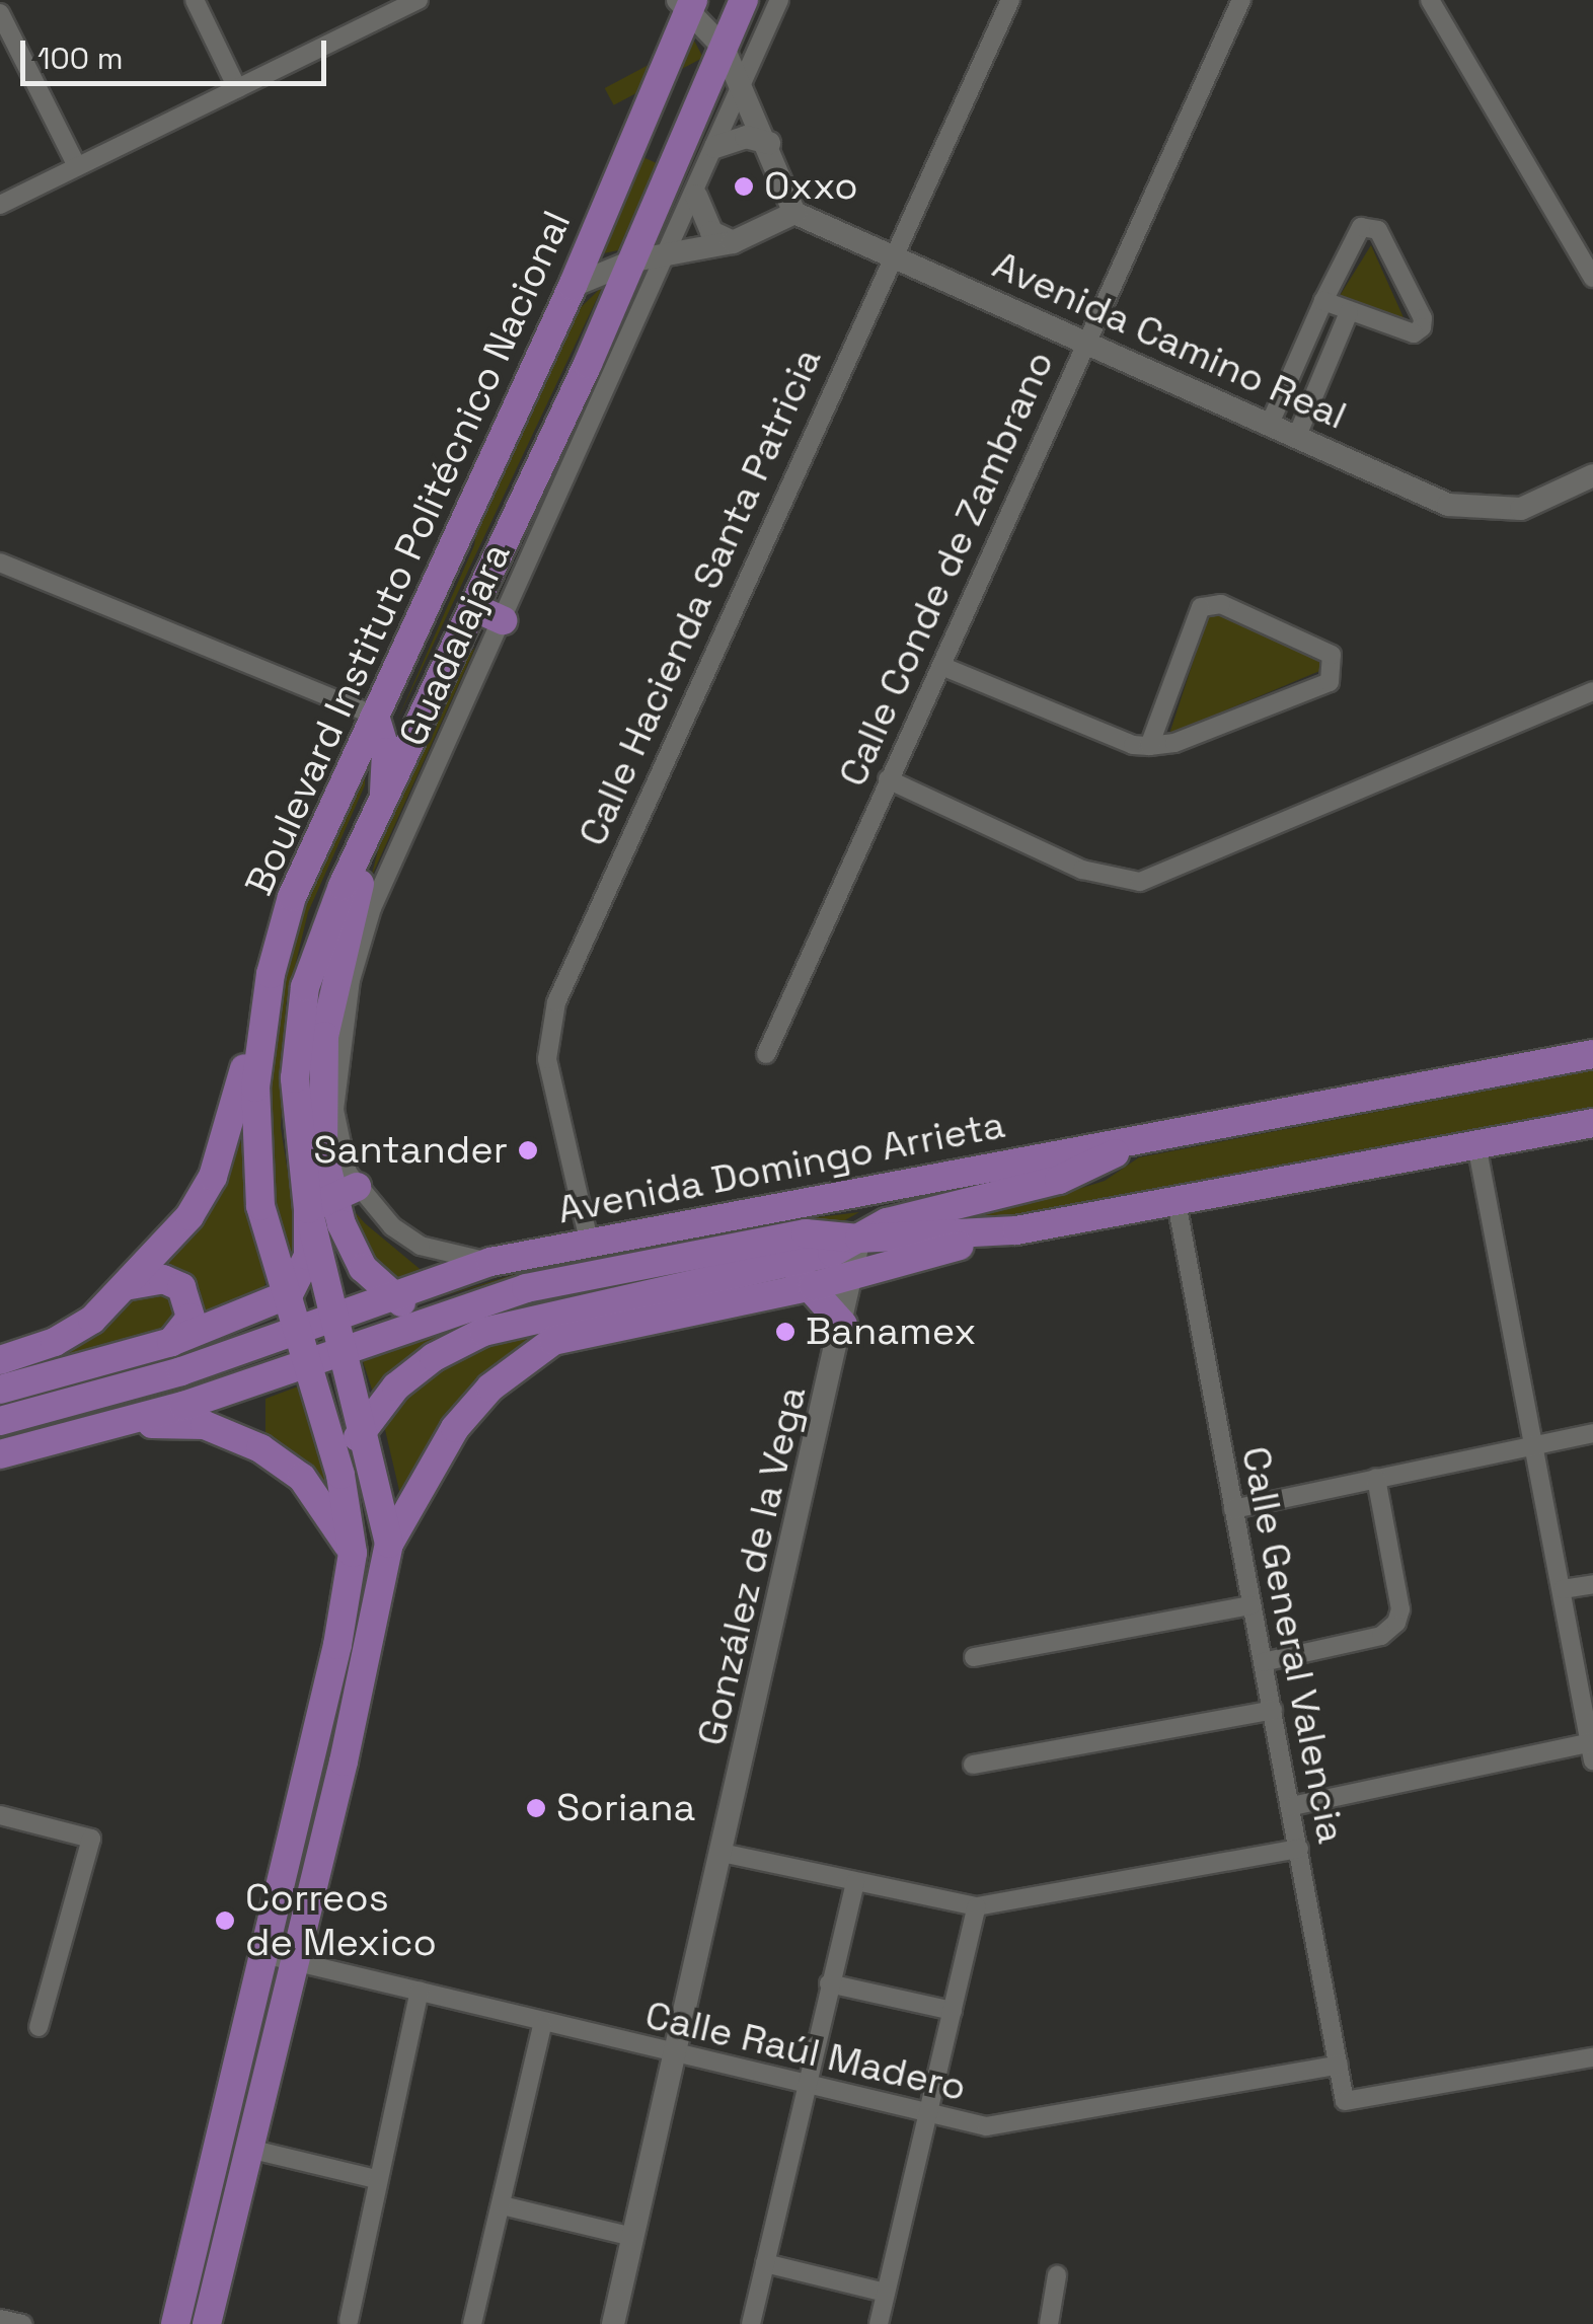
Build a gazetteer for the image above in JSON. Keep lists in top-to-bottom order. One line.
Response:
{"streets":{"main road":["Boulevard Instituto Politécnico Nacional","Avenida Domingo Arrieta"],"street":["Avenida Camino Real","Calle Conde de Zambrano","Calle Hacienda Santa Patricia","Guadalajara","González de la Vega","Calle General Valencia","Calle Raúl Madero"]},"crossings":[["Avenida Camino Real","Calle Conde de Zambrano"],["Avenida Camino Real","Calle Hacienda Santa Patricia"],["Avenida Camino Real","Guadalajara"],["Boulevard Instituto Politécnico Nacional","Guadalajara"],["Boulevard Instituto Politécnico Nacional","Avenida Domingo Arrieta"],["Boulevard Instituto Politécnico Nacional","Calle Raúl Madero"],["Calle Hacienda Santa Patricia","Avenida Domingo Arrieta"],["Guadalajara","Avenida Domingo Arrieta"],["Avenida Domingo Arrieta","González de la Vega"],["Avenida Domingo Arrieta","Calle General Valencia"],["González de la Vega","Calle Raúl Madero"],["Calle General Valencia","Calle Raúl Madero"]],"places":["Oxxo","Santander","Banamex","Soriana","Correos de Mexico"],"scale_bar":"100 m"}
